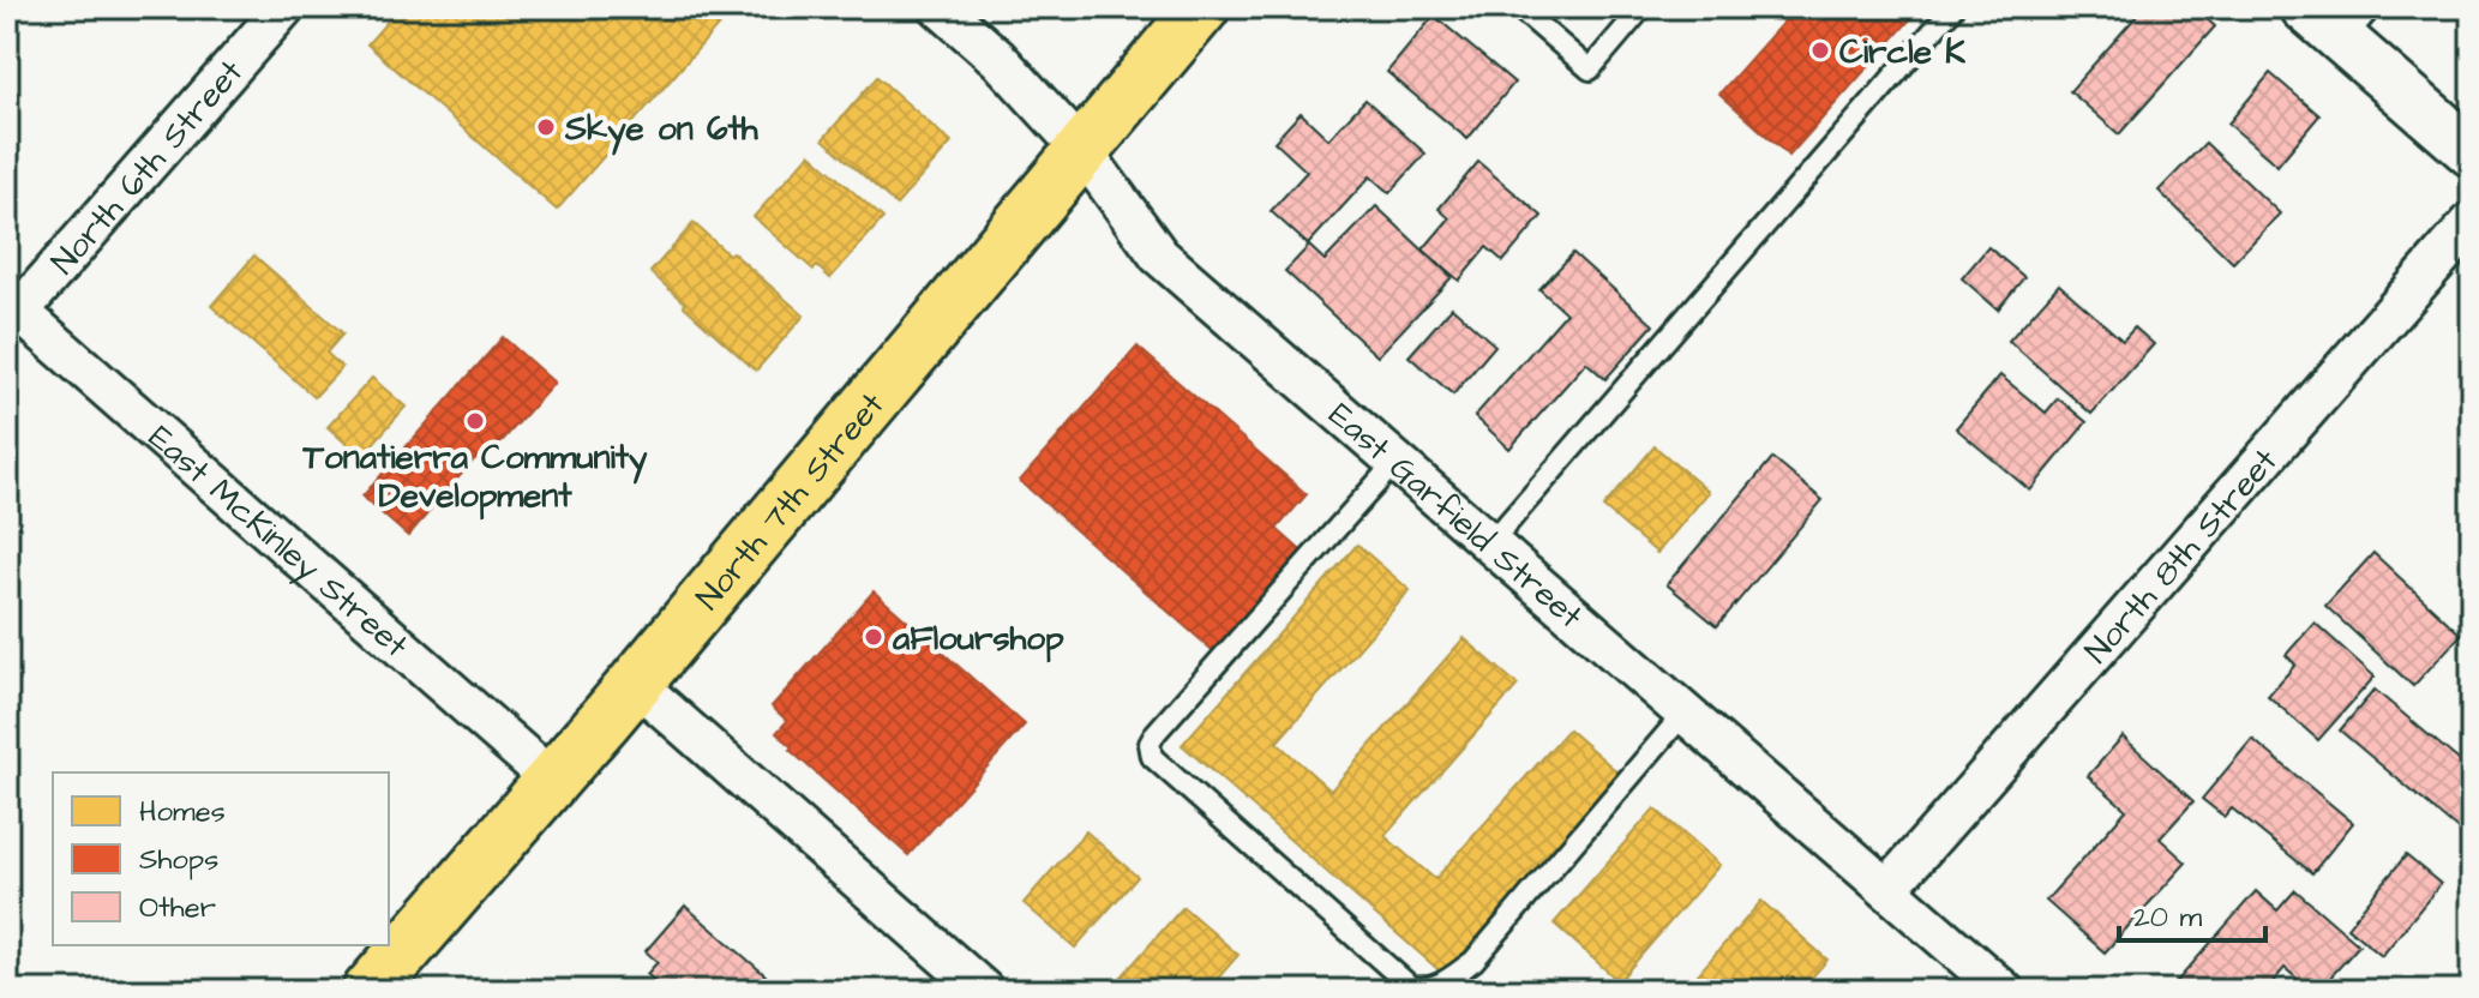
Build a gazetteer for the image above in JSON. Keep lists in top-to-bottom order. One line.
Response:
{"streets":{"main road":["North 7th Street"],"street":["North 6th Street","East Garfield Street","East McKinley Street","North 8th Street"]},"crossings":[["North 6th Street","East McKinley Street"],["North 7th Street","East Garfield Street"],["North 7th Street","East McKinley Street"],["East Garfield Street","North 8th Street"]],"places":["Circle K","Skye on 6th","Tonatierra Community Development","aFlourshop"],"legend":["Homes","Shops","Other"],"scale_bar":"20 m"}
